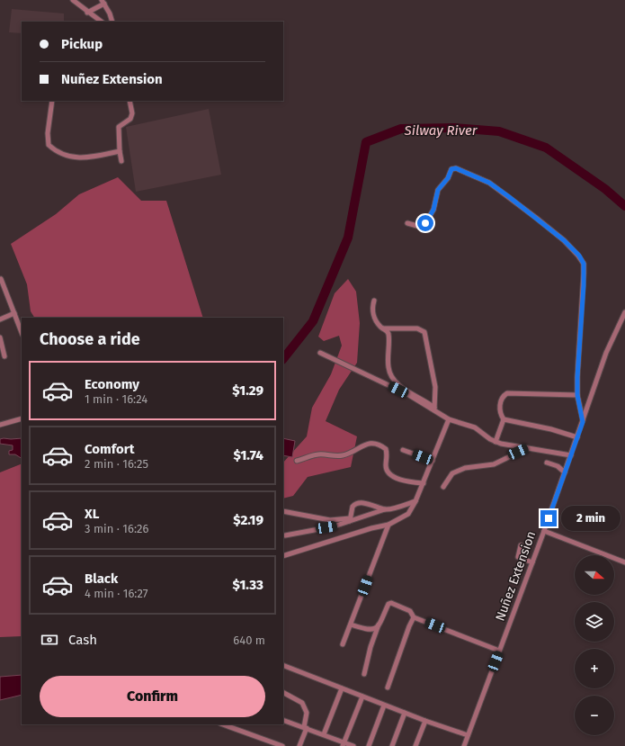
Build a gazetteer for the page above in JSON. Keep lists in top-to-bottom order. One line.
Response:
{"streets":{"street":["Nuñez Extension"]},"water":["Silway River"],"north":"right","page":{"banner":["Pickup","Nuñez Extension"],"heading":"Choose a ride","list":[{"name":"Economy","note":"1 min · 16:24","value":"$1.29"},{"name":"Comfort","note":"2 min · 16:25","value":"$1.74"},{"name":"XL","note":"3 min · 16:26","value":"$2.19"},{"name":"Black","note":"4 min · 16:27","value":"$1.33"}],"bubble":"2 min","map_buttons":["+","−"],"pay":["Cash","640 m"],"buttons":"Confirm"}}
